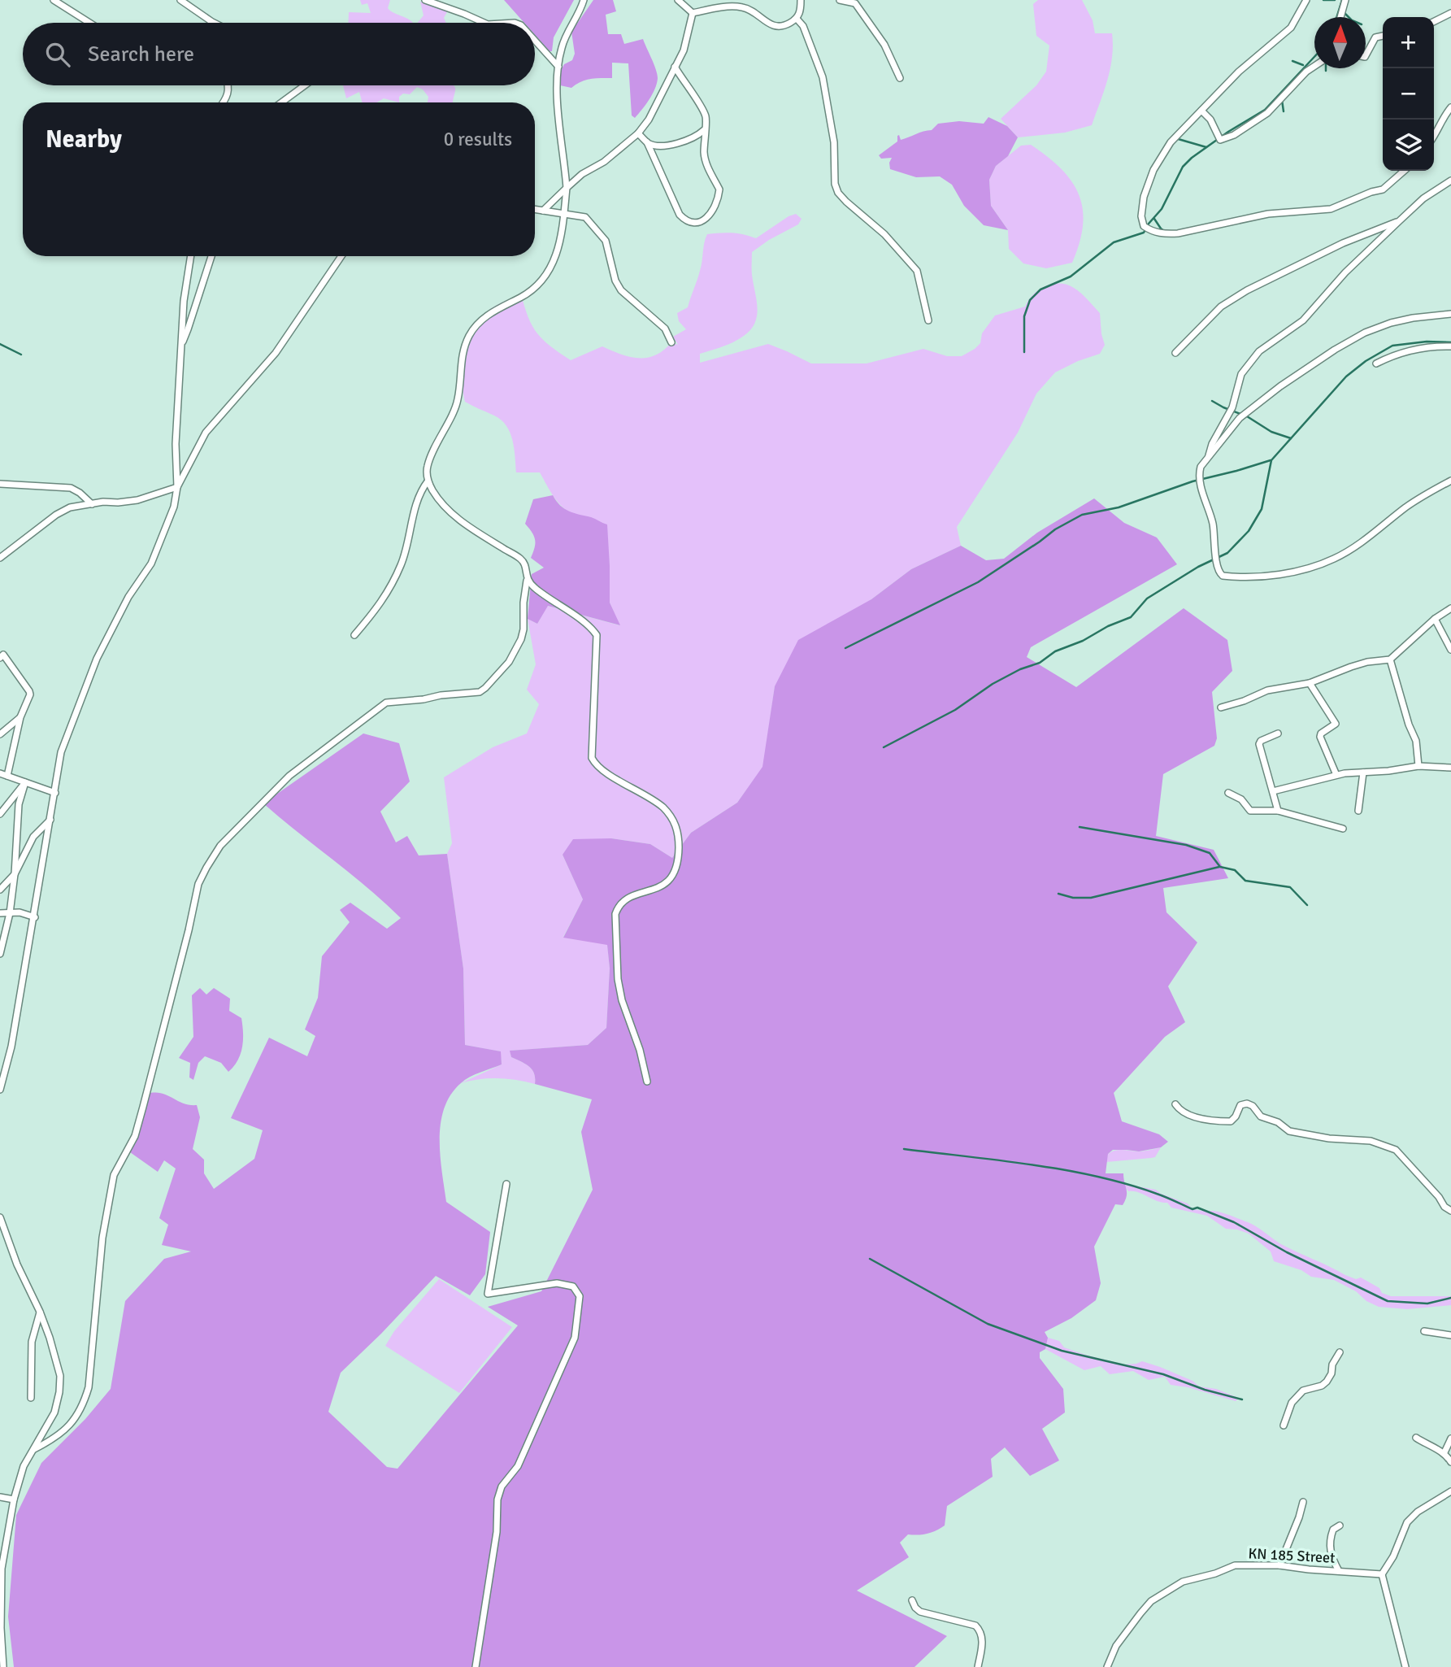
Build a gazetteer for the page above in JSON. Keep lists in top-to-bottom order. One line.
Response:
{"streets":{"street":["KN 185 Street"]},"north":"top","page":{"map_buttons":["+","−"],"search":"Search here","heading":["Nearby","0 results"]}}
